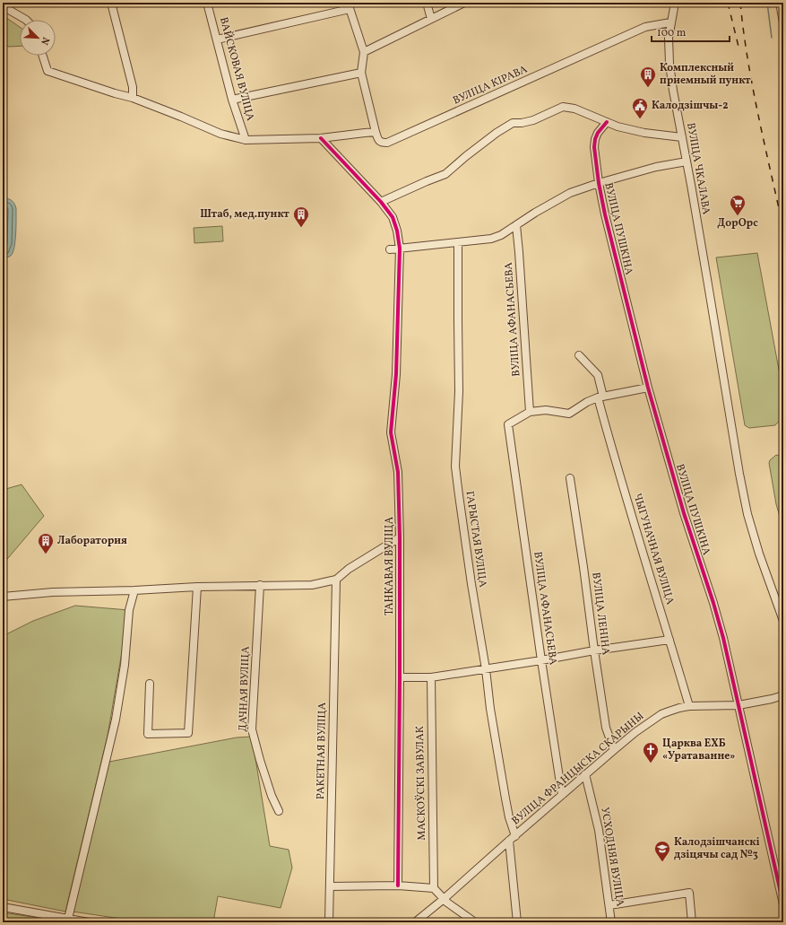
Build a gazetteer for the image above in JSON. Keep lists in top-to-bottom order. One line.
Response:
{"streets":{"street":["ВАЙСКОВАЯ ВУЛІЦА","ВУЛІЦА КІРАВА","ВУЛІЦА ЧКАЛАВА","ВУЛІЦА ПУШКІНА","ВУЛІЦА АФАНАСЬЕВА","ГАРЫСТАЯ ВУЛІЦА","ЧЫГУНАЧНАЯ ВУЛІЦА","ТАНКАВАЯ ВУЛІЦА","ВУЛІЦА ЛЕНІНА","ДАЧНАЯ ВУЛІЦА","РАКЕТНАЯ ВУЛІЦА","ВУЛІЦА ФРАНЦЫСКА СКАРЫНЫ","МАСКОЎСКІ ЗАВУЛАК","УСХОДНЯЯ ВУЛІЦА"]},"crossings":[["ВУЛІЦА КІРАВА","ВУЛІЦА ЧКАЛАВА"],["ВУЛІЦА ПУШКІНА","ВУЛІЦА ФРАНЦЫСКА СКАРЫНЫ"],["ВУЛІЦА АФАНАСЬЕВА","ВУЛІЦА ФРАНЦЫСКА СКАРЫНЫ"],["ГАРЫСТАЯ ВУЛІЦА","ВУЛІЦА ФРАНЦЫСКА СКАРЫНЫ"],["ЧЫГУНАЧНАЯ ВУЛІЦА","ВУЛІЦА ФРАНЦЫСКА СКАРЫНЫ"],["ВУЛІЦА ЛЕНІНА","ВУЛІЦА ФРАНЦЫСКА СКАРЫНЫ"],["ВУЛІЦА ФРАНЦЫСКА СКАРЫНЫ","УСХОДНЯЯ ВУЛІЦА"]],"places":{"building":["Комплексный приемный пункт","Штаб, мeд.пункт","Лаборатория"],"public building":["Калодзішчы-2"],"supermarket":["ДорОрс"],"church":["Царква ЕХБ «Уратаванне»"],"school or university":["Калодзішчанскі дзіцячы сад №3"]},"scale_bar":"100 m","north":"bottom right"}
